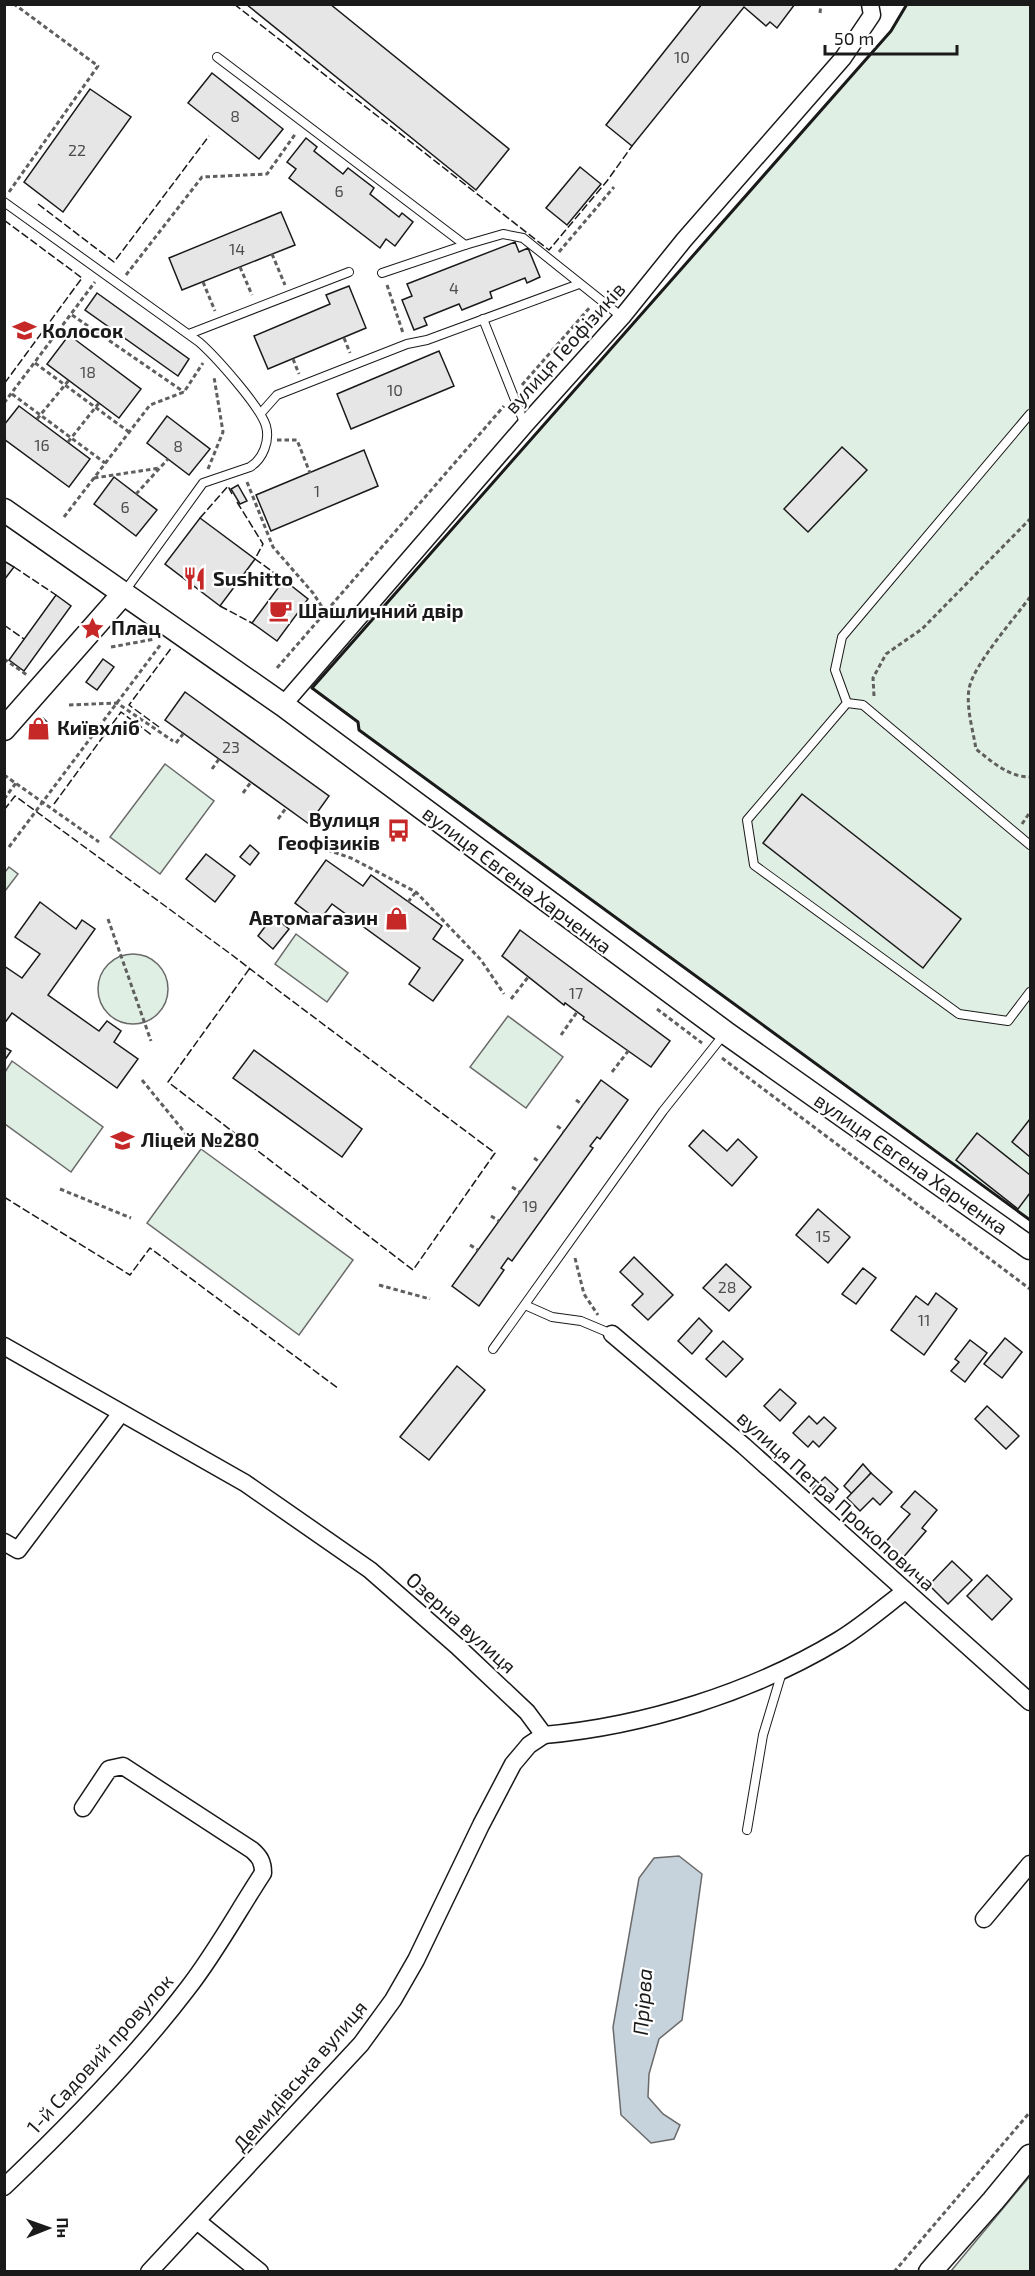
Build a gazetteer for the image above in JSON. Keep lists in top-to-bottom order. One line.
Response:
{"streets":{"main road":["вулиця Євгена Харченка"],"street":["вулиця Геофізиків","вулиця Петра Прокоповича","Озерна вулиця","1-й Садовий провулок","Демидівська вулиця"]},"crossings":[["вулиця Геофізиків","вулиця Євгена Харченка"],["Озерна вулиця","Демидівська вулиця"]],"water":["Прірва"],"places":{"school or university":["Колосок","Ліцей №280"],"restaurant":["Sushitto"],"cafe":["Шашличний двір"],"place":["Плац"],"shop":["Київхліб","Автомагазин"],"bus stop":["Вулиця Геофізиків"]},"house_numbers":["10","8","22","6","14","4","18","10","16","8","1","6","23","17","19","15","28","11"],"scale_bar":"50 m","north":"right"}
